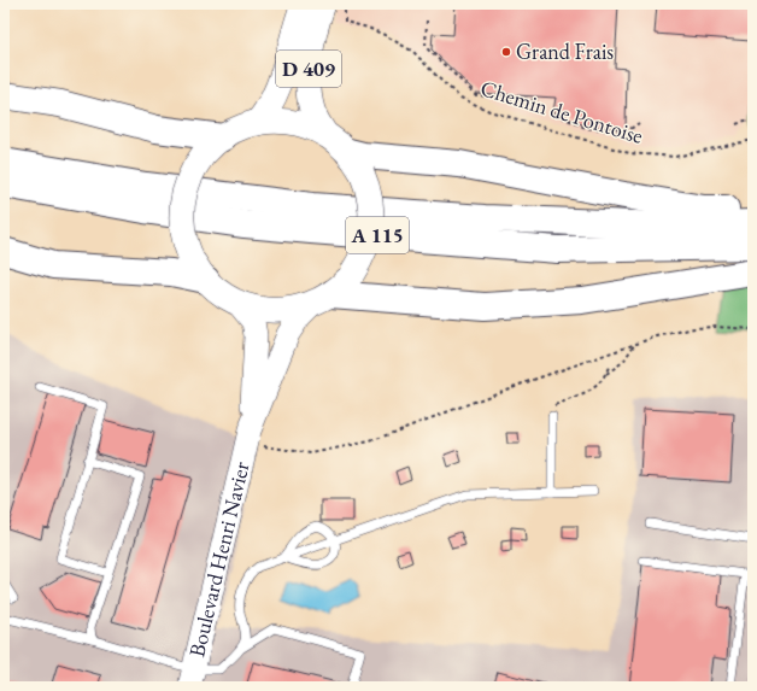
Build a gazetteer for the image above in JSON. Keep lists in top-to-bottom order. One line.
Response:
{"streets":{"highway":["A 115"],"main road":["D 409","Boulevard Henri Navier"],"path":["Chemin de Pontoise"]},"places":["Grand Frais"]}
